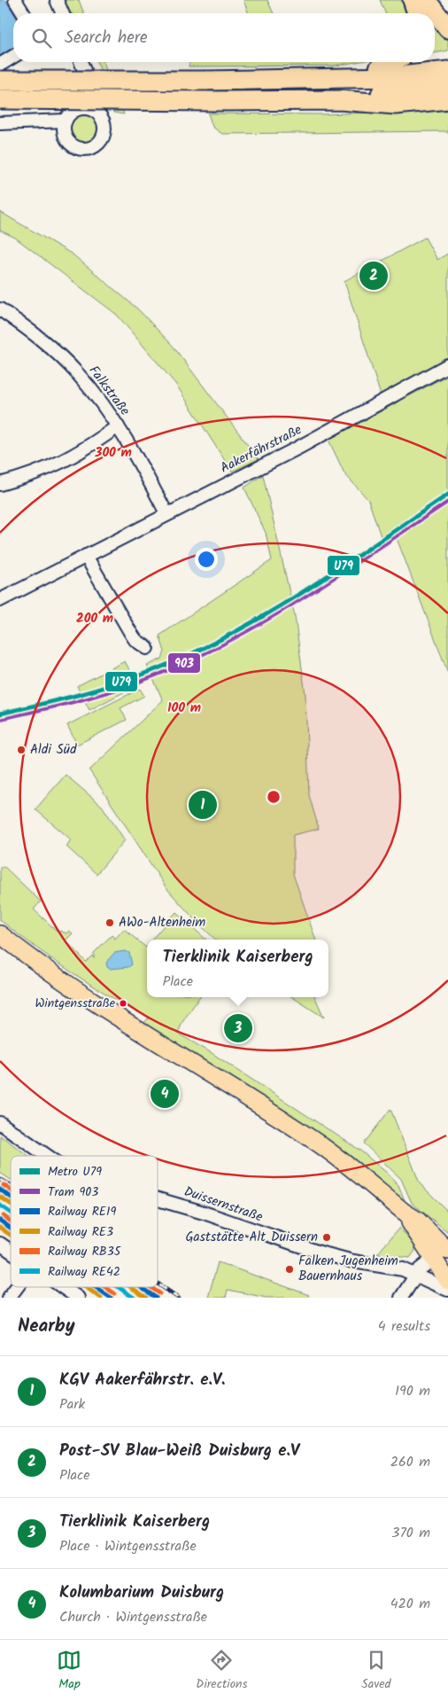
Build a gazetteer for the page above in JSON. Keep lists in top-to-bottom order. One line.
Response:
{"streets":{"street":["Falkstraße","Aakerfährstraße","Duissernstraße"]},"crossings":[["Falkstraße","Aakerfährstraße"]],"places":["Aldi Süd","AWo-Altenheim","Wintgensstraße","Gaststätte Alt Duissern","Falken Jugenheim Bauernhaus"],"lines":["metro line U79","tram line 903","rail line RB35","rail line RE19","rail line RE3","rail line RE42"],"legend":["Metro U79","Tram 903","Railway RE19","Railway RE3","Railway RB35","Railway RE42"],"page":{"search":"Search here","pins":["2","1","3","4"],"popup":["Tierklinik Kaiserberg","Place"],"heading":["Nearby","4 results"],"list":[{"mark":"1","name":"KGV Aakerfährstr. e.V.","note":"Park","value":"190 m"},{"mark":"2","name":"Post-SV Blau-Weiß Duisburg e.V","note":"Place","value":"260 m"},{"mark":"3","name":"Tierklinik Kaiserberg","note":"Place · Wintgensstraße","value":"370 m"},{"mark":"4","name":"Kolumbarium Duisburg","note":"Church · Wintgensstraße","value":"420 m"}],"nav":["Map","Directions","Saved"]},"rings":["300 m","200 m","100 m"]}
